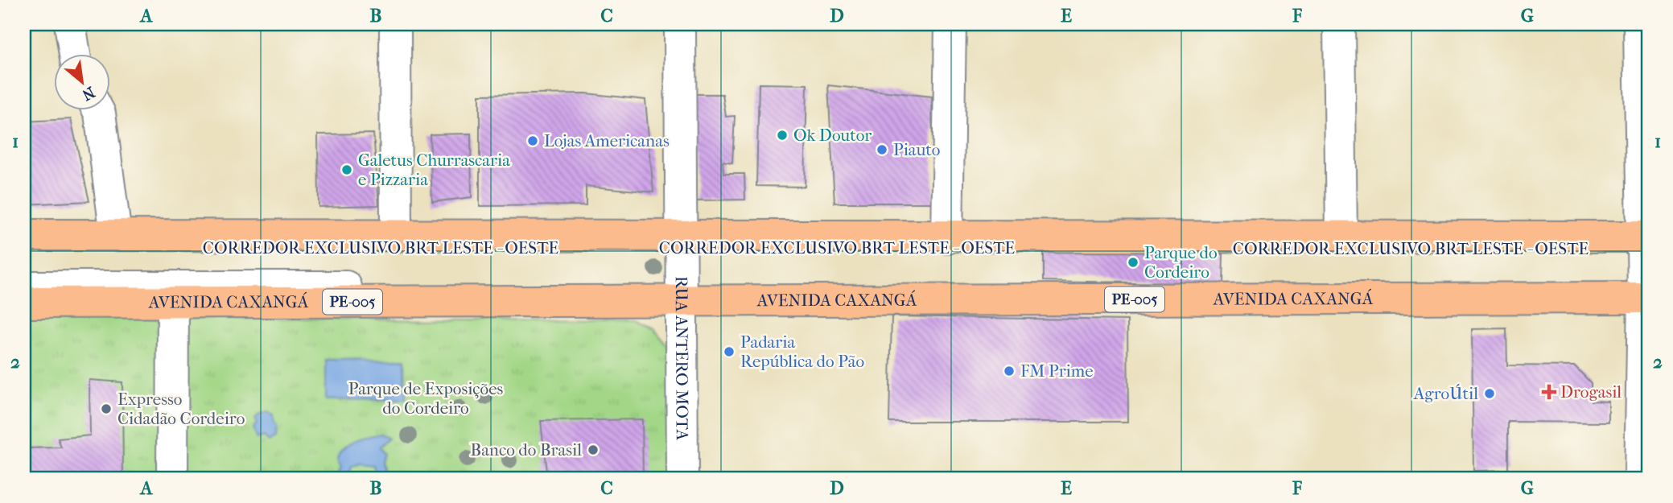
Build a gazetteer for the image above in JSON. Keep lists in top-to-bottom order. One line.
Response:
{"streets":{"main road":["AVENIDA CAXANGÁ","PE-005"],"street":["CORREDOR EXCLUSIVO BRT LESTE - OESTE","RUA ANTERO MOTA"]},"crossings":[["CORREDOR EXCLUSIVO BRT LESTE - OESTE","RUA ANTERO MOTA"],["AVENIDA CAXANGÁ","RUA ANTERO MOTA"]],"parks":["Parque de Exposições do Cordeiro"],"places":{"other":["Ok Doutor","Lojas Americanas","Piauto","Galetus Churrascaria e Pizzaria","Parque do Cordeiro","Padaria República do Pão","FM Prime","AgroÚtil","Expresso Cidadão Cordeiro","Banco do Brasil"],"health":["Drogasil"]},"north":"bottom right","grid":{"columns":["A","B","C","D","E","F","G"],"rows":["1","2"]}}
